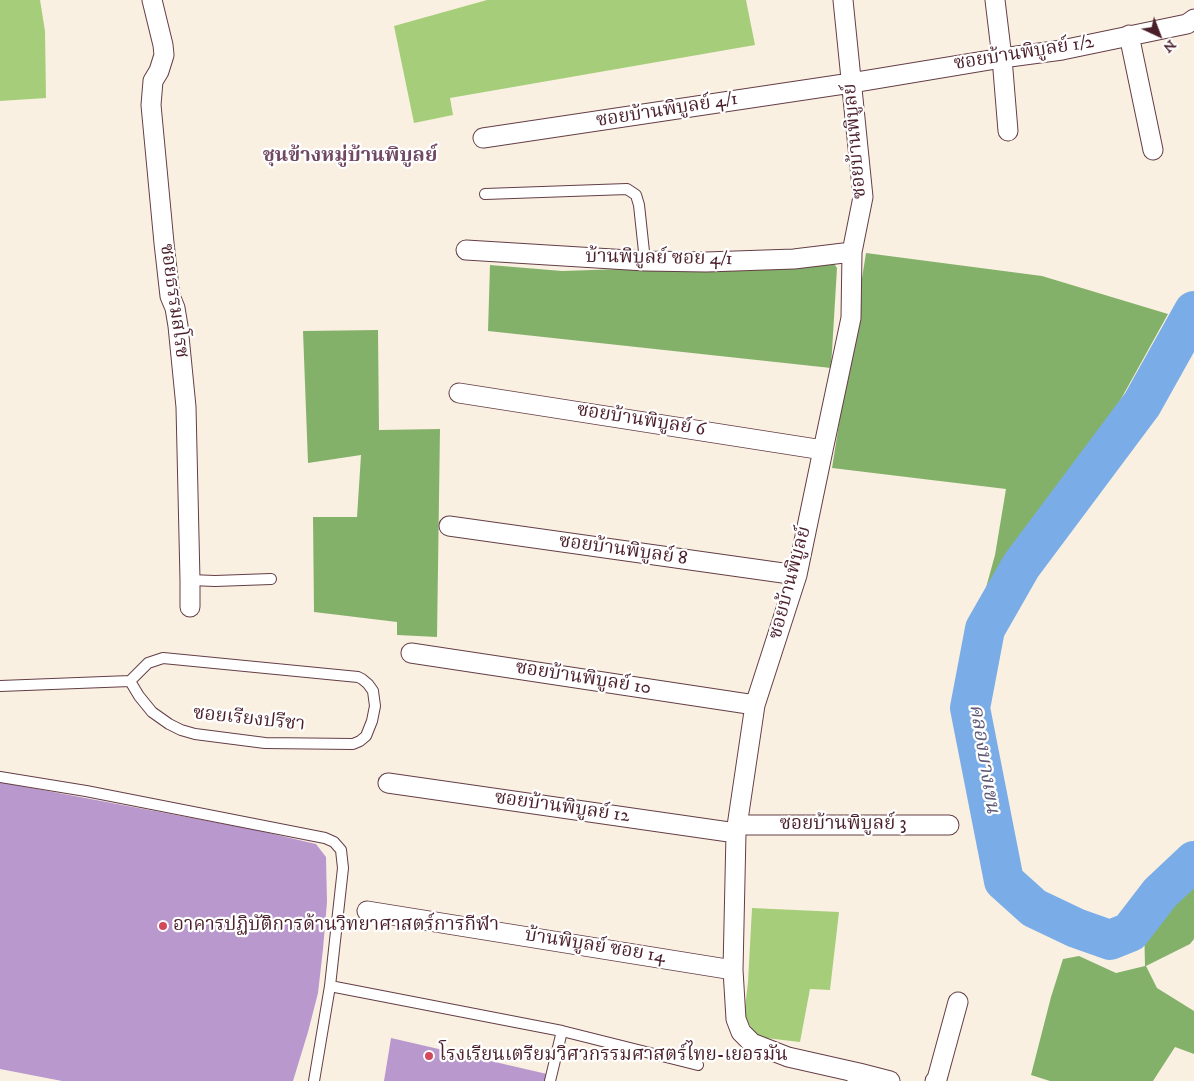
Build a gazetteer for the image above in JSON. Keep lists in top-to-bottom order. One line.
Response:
{"streets":{"street":["ซอยบ้านพิบูลย์ 1/2","ซอยบ้านพิบูลย์ 4/1","ซอยบ้านพิบูลย์","บ้านพิบูลย์ ซอย 4/1","ซอยธรรมสโรช","ซอยบ้านพิบูลย์ 6","ซอยบ้านพิบูลย์ 8","ซอยบ้านพิบูลย์ 10","ซอยบ้านพิบูลย์ 12","ซอยบ้านพิบูลย์ 3","บ้านพิบูลย์ ซอย 14"],"lane":["ซอยเรียงปรีชา"]},"crossings":[["ซอยบ้านพิบูลย์ 1/2","ซอยบ้านพิบูลย์ 4/1"],["ซอยบ้านพิบูลย์ 1/2","ซอยบ้านพิบูลย์"],["ซอยบ้านพิบูลย์ 4/1","ซอยบ้านพิบูลย์"],["ซอยบ้านพิบูลย์","บ้านพิบูลย์ ซอย 4/1"],["ซอยบ้านพิบูลย์","ซอยบ้านพิบูลย์ 6"],["ซอยบ้านพิบูลย์","ซอยบ้านพิบูลย์ 8"],["ซอยบ้านพิบูลย์","ซอยบ้านพิบูลย์ 10"],["ซอยบ้านพิบูลย์","ซอยบ้านพิบูลย์ 12"],["ซอยบ้านพิบูลย์","ซอยบ้านพิบูลย์ 3"],["ซอยบ้านพิบูลย์","บ้านพิบูลย์ ซอย 14"],["ซอยบ้านพิบูลย์ 12","ซอยบ้านพิบูลย์ 3"]],"districts":["ชุนข้างหมู่บ้านพิบูลย์"],"water":["คลองบางเขน"],"places":["อาคารปฏิบัติการด้านวิทยาศาสตร์การกีฬา","โรงเรียนเตรียมวิศวกรรมศาสตร์ไทย-เยอรมัน"],"north":"bottom right"}
